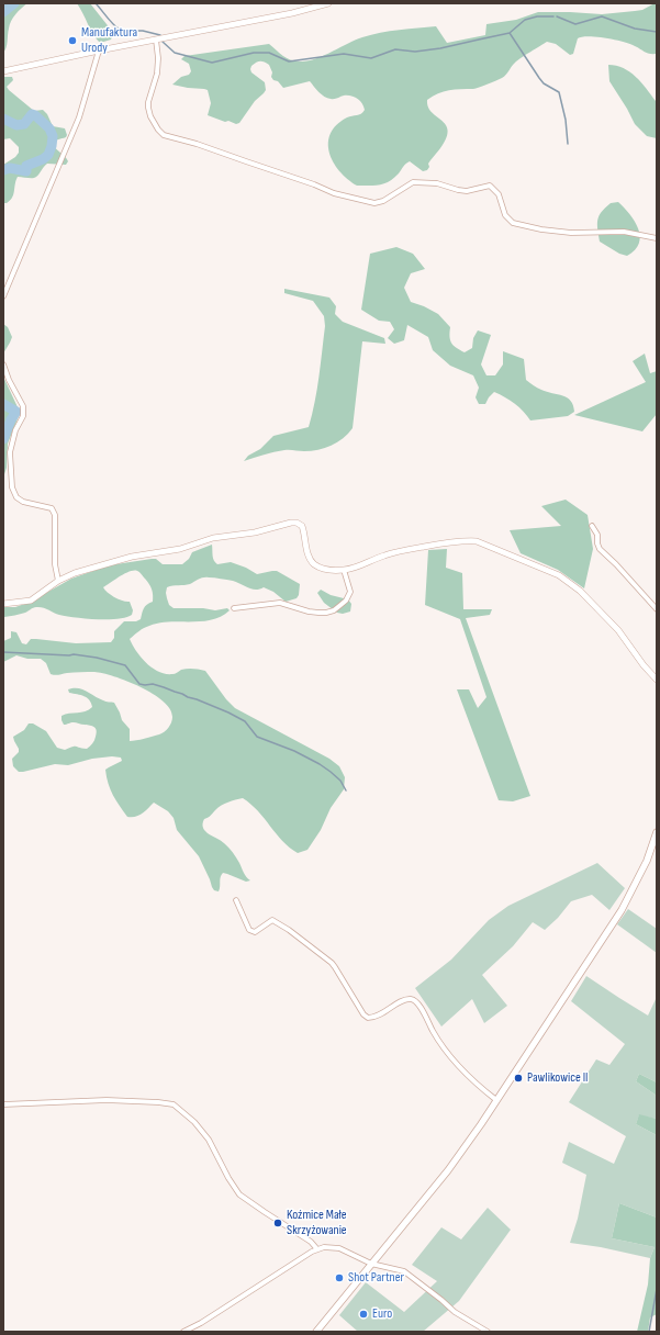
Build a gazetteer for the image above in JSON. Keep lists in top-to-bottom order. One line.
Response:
{"places":["Manufaktura Urody","Pawlikowice II","Koźmice Małe Skrzyżowanie","Shot Partner","Euro"]}
